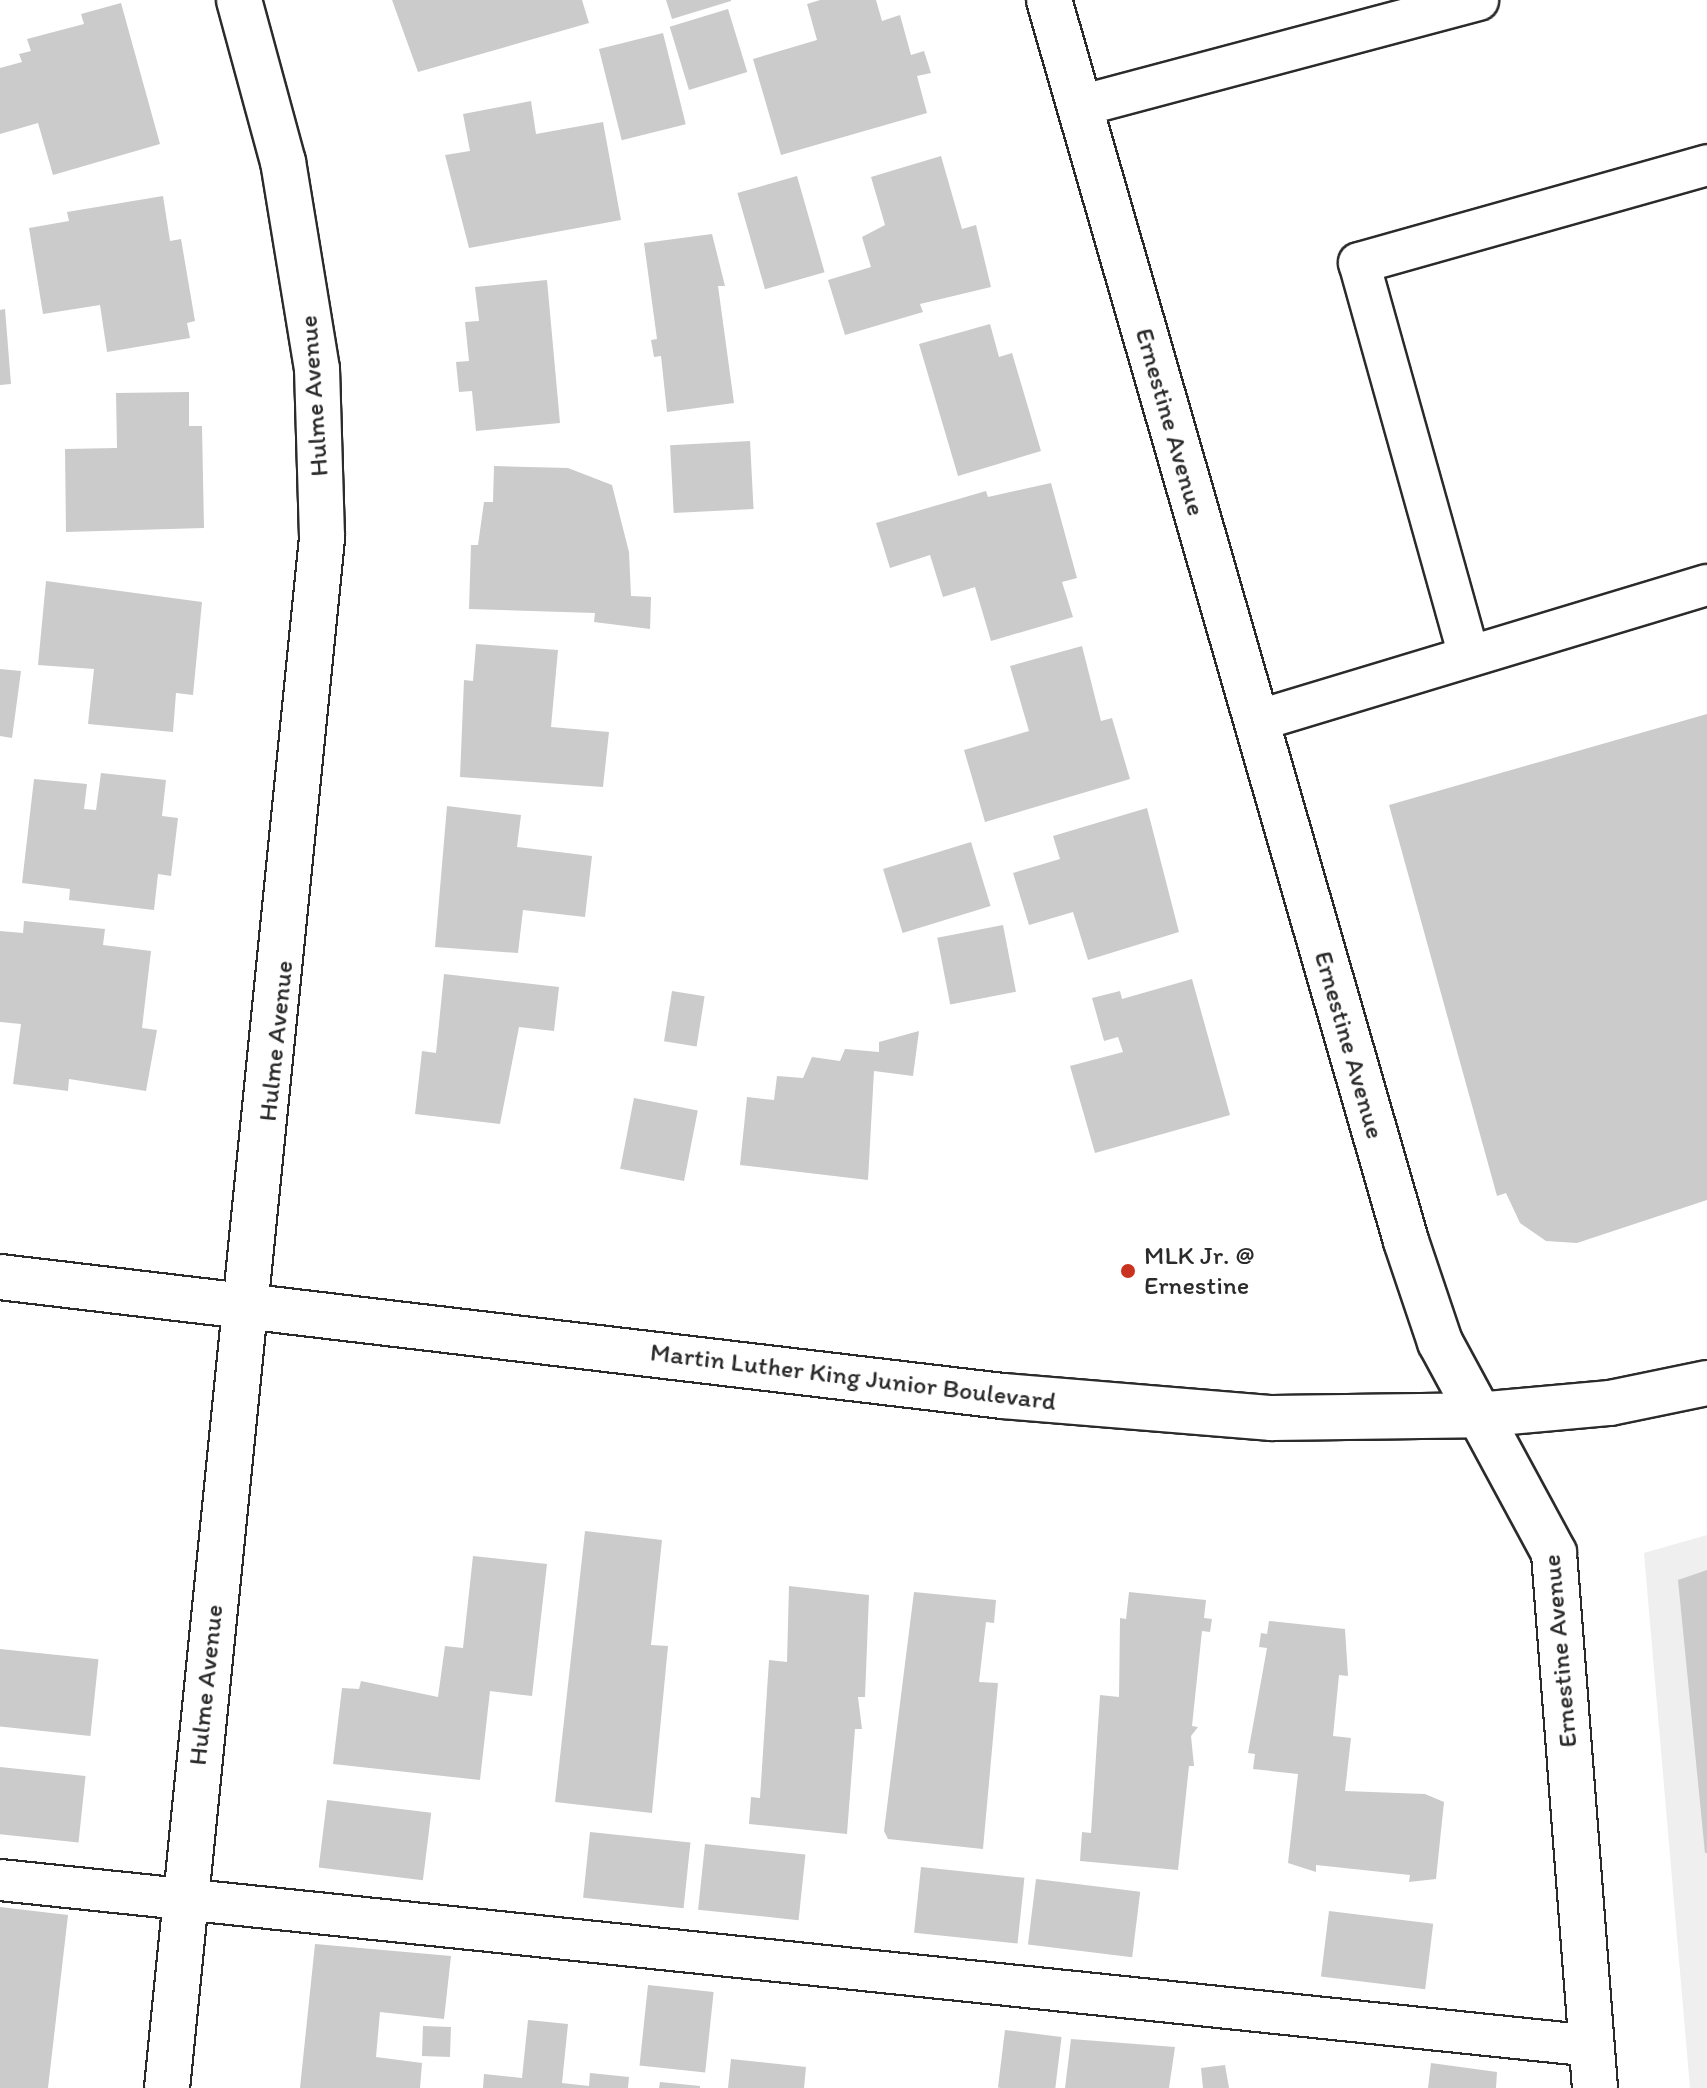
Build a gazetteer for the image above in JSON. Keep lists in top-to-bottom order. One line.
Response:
{"streets":{"street":["Hulme Avenue","Ernestine Avenue","Martin Luther King Junior Boulevard"]},"crossings":[["Hulme Avenue","Martin Luther King Junior Boulevard"],["Ernestine Avenue","Martin Luther King Junior Boulevard"]],"places":["MLK Jr. @ Ernestine"]}
